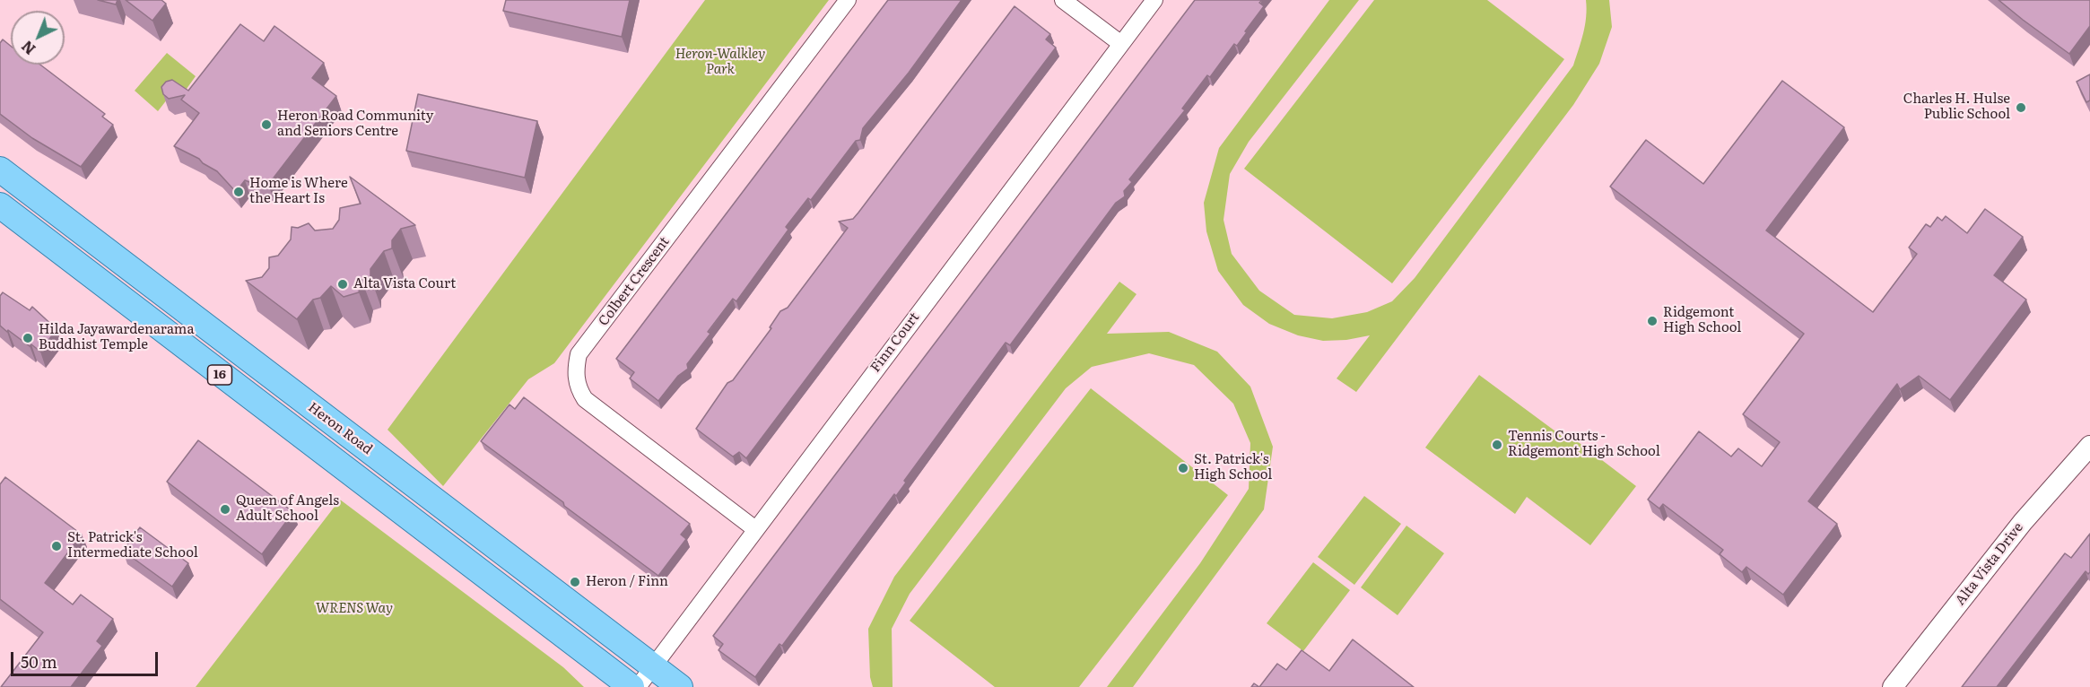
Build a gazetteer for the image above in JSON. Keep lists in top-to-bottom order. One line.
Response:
{"streets":{"main road":["16","Heron Road"],"street":["Colbert Crescent","Finn Court","Alta Vista Drive"]},"crossings":[["Colbert Crescent","Finn Court"],["Finn Court","Heron Road"]],"parks":["Heron-Walkley Park","WRENS Way"],"places":["Charles H. Hulse Public School","Heron Road Community and Seniors Centre","Home is Where the Heart Is","Alta Vista Court","Ridgemont High School","Hilda Jayawardenarama Buddhist Temple","Tennis Courts - Ridgemont High School","St. Patrick's High School","Queen of Angels Adult School","St. Patrick's Intermediate School","Heron / Finn"],"scale_bar":"50 m","north":"bottom left"}
